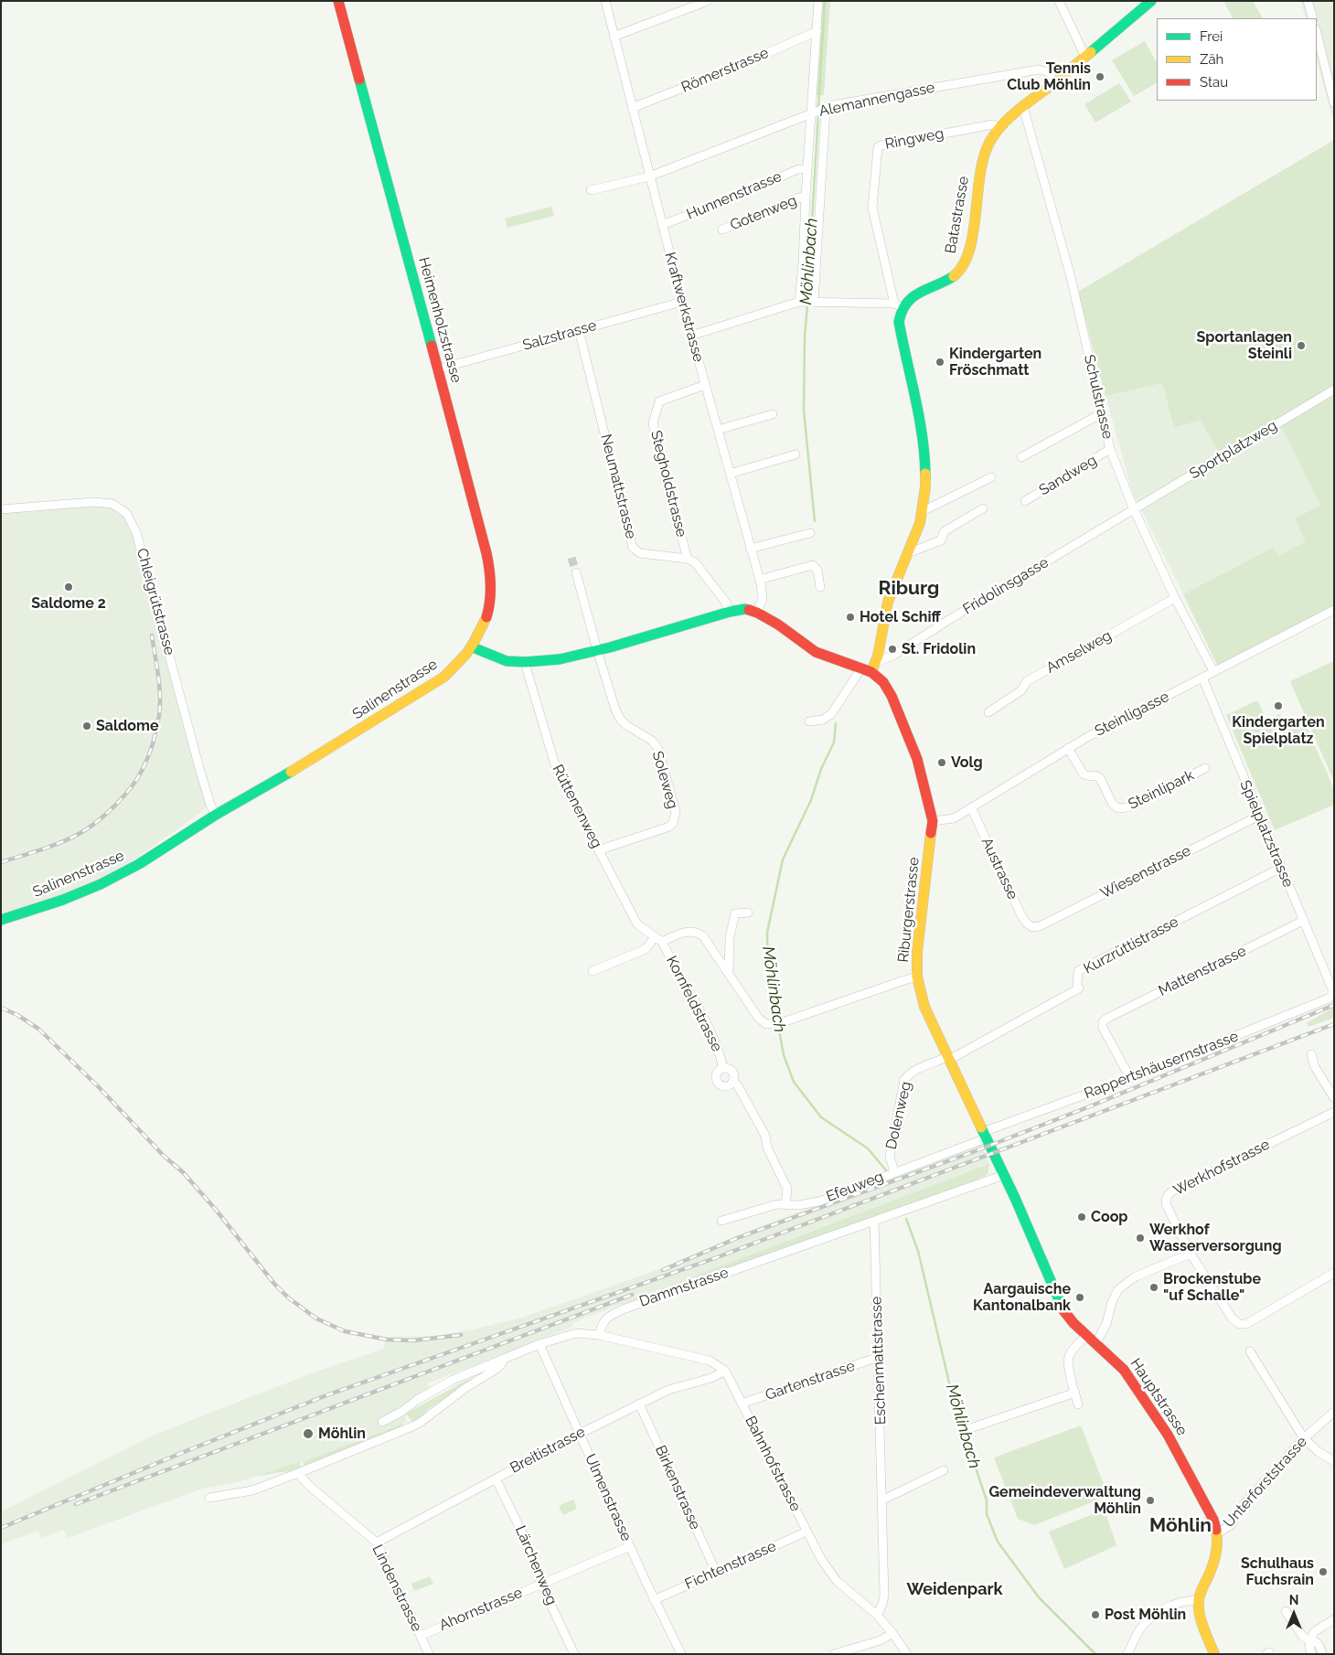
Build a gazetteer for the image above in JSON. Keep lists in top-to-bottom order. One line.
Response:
{"streets":{"street":["Römerstrasse","Alemannengasse","Ringweg","Hunnenstrasse","Gotenweg","Batastrasse","Kraftwerkstrasse","Heimenholzstrasse","Salzstrasse","Schulstrasse","Sportplatzweg","Sandweg","Stegholdstrasse","Neumattstrasse","Fridolinsgasse","Chleigrütstrasse","Amselweg","Salinenstrasse","Steinligasse","Soleweg","Steinlipark","Rüttenenweg","Spielplatzstrasse","Austrasse","Wiesenstrasse","Riburgerstrasse","Kurzrüttistrasse","Mattenstrasse","Kornfeldstrasse","Rappertshäusernstrasse","Dolenweg","Werkhofstrasse","Efeuweg","Dammstrasse","Eschenmattstrasse","Gartenstrasse","Hauptstrasse","Breitistrasse","Bahnhofstrasse","Unterforststrasse","Birkenstrasse","Ulmenstrasse","Lärchenweg","Fichtenstrasse","Lindenstrasse","Ahornstrasse"]},"crossings":[["Römerstrasse","Kraftwerkstrasse"],["Alemannengasse","Batastrasse"],["Alemannengasse","Kraftwerkstrasse"],["Ringweg","Batastrasse"],["Hunnenstrasse","Kraftwerkstrasse"],["Batastrasse","Schulstrasse"],["Kraftwerkstrasse","Salzstrasse"],["Kraftwerkstrasse","Stegholdstrasse"],["Heimenholzstrasse","Salzstrasse"],["Heimenholzstrasse","Salinenstrasse"],["Salzstrasse","Neumattstrasse"],["Schulstrasse","Sportplatzweg"],["Schulstrasse","Sandweg"],["Schulstrasse","Fridolinsgasse"],["Schulstrasse","Amselweg"],["Schulstrasse","Steinligasse"],["Sportplatzweg","Fridolinsgasse"],["Stegholdstrasse","Neumattstrasse"],["Chleigrütstrasse","Salinenstrasse"],["Steinligasse","Steinlipark"],["Steinligasse","Spielplatzstrasse"],["Steinligasse","Austrasse"],["Steinligasse","Riburgerstrasse"],["Soleweg","Rüttenenweg"],["Rüttenenweg","Kornfeldstrasse"],["Spielplatzstrasse","Wiesenstrasse"],["Spielplatzstrasse","Kurzrüttistrasse"],["Spielplatzstrasse","Mattenstrasse"],["Spielplatzstrasse","Rappertshäusernstrasse"],["Austrasse","Wiesenstrasse"],["Riburgerstrasse","Kurzrüttistrasse"],["Riburgerstrasse","Rappertshäusernstrasse"],["Riburgerstrasse","Dolenweg"],["Riburgerstrasse","Efeuweg"],["Riburgerstrasse","Dammstrasse"],["Riburgerstrasse","Hauptstrasse"],["Kurzrüttistrasse","Dolenweg"],["Mattenstrasse","Rappertshäusernstrasse"],["Kornfeldstrasse","Efeuweg"],["Rappertshäusernstrasse","Efeuweg"],["Dolenweg","Efeuweg"],["Dammstrasse","Eschenmattstrasse"],["Dammstrasse","Hauptstrasse"],["Eschenmattstrasse","Gartenstrasse"],["Eschenmattstrasse","Bahnhofstrasse"],["Gartenstrasse","Bahnhofstrasse"],["Hauptstrasse","Unterforststrasse"],["Breitistrasse","Bahnhofstrasse"],["Breitistrasse","Birkenstrasse"],["Breitistrasse","Ulmenstrasse"],["Breitistrasse","Lärchenweg"],["Breitistrasse","Lindenstrasse"],["Bahnhofstrasse","Fichtenstrasse"],["Birkenstrasse","Fichtenstrasse"],["Ulmenstrasse","Fichtenstrasse"],["Ulmenstrasse","Ahornstrasse"],["Lärchenweg","Ahornstrasse"],["Lindenstrasse","Ahornstrasse"]],"districts":["Riburg","Möhlin","Weidenpark"],"water":["Möhlinbach"],"places":["Tennis Club Möhlin","Sportanlagen Steinli","Kindergarten Fröschmatt","Saldome 2","Hotel Schiff","St. Fridolin","Kindergarten Spielplatz","Saldome","Volg","Coop","Werkhof Wasserversorgung","Brockenstube \"uf Schalle\"","Aargauische Kantonalbank","Möhlin","Gemeindeverwaltung Möhlin","Schulhaus Fuchsrain","Post Möhlin"],"legend":["Frei","Zäh","Stau"],"north":"top"}
